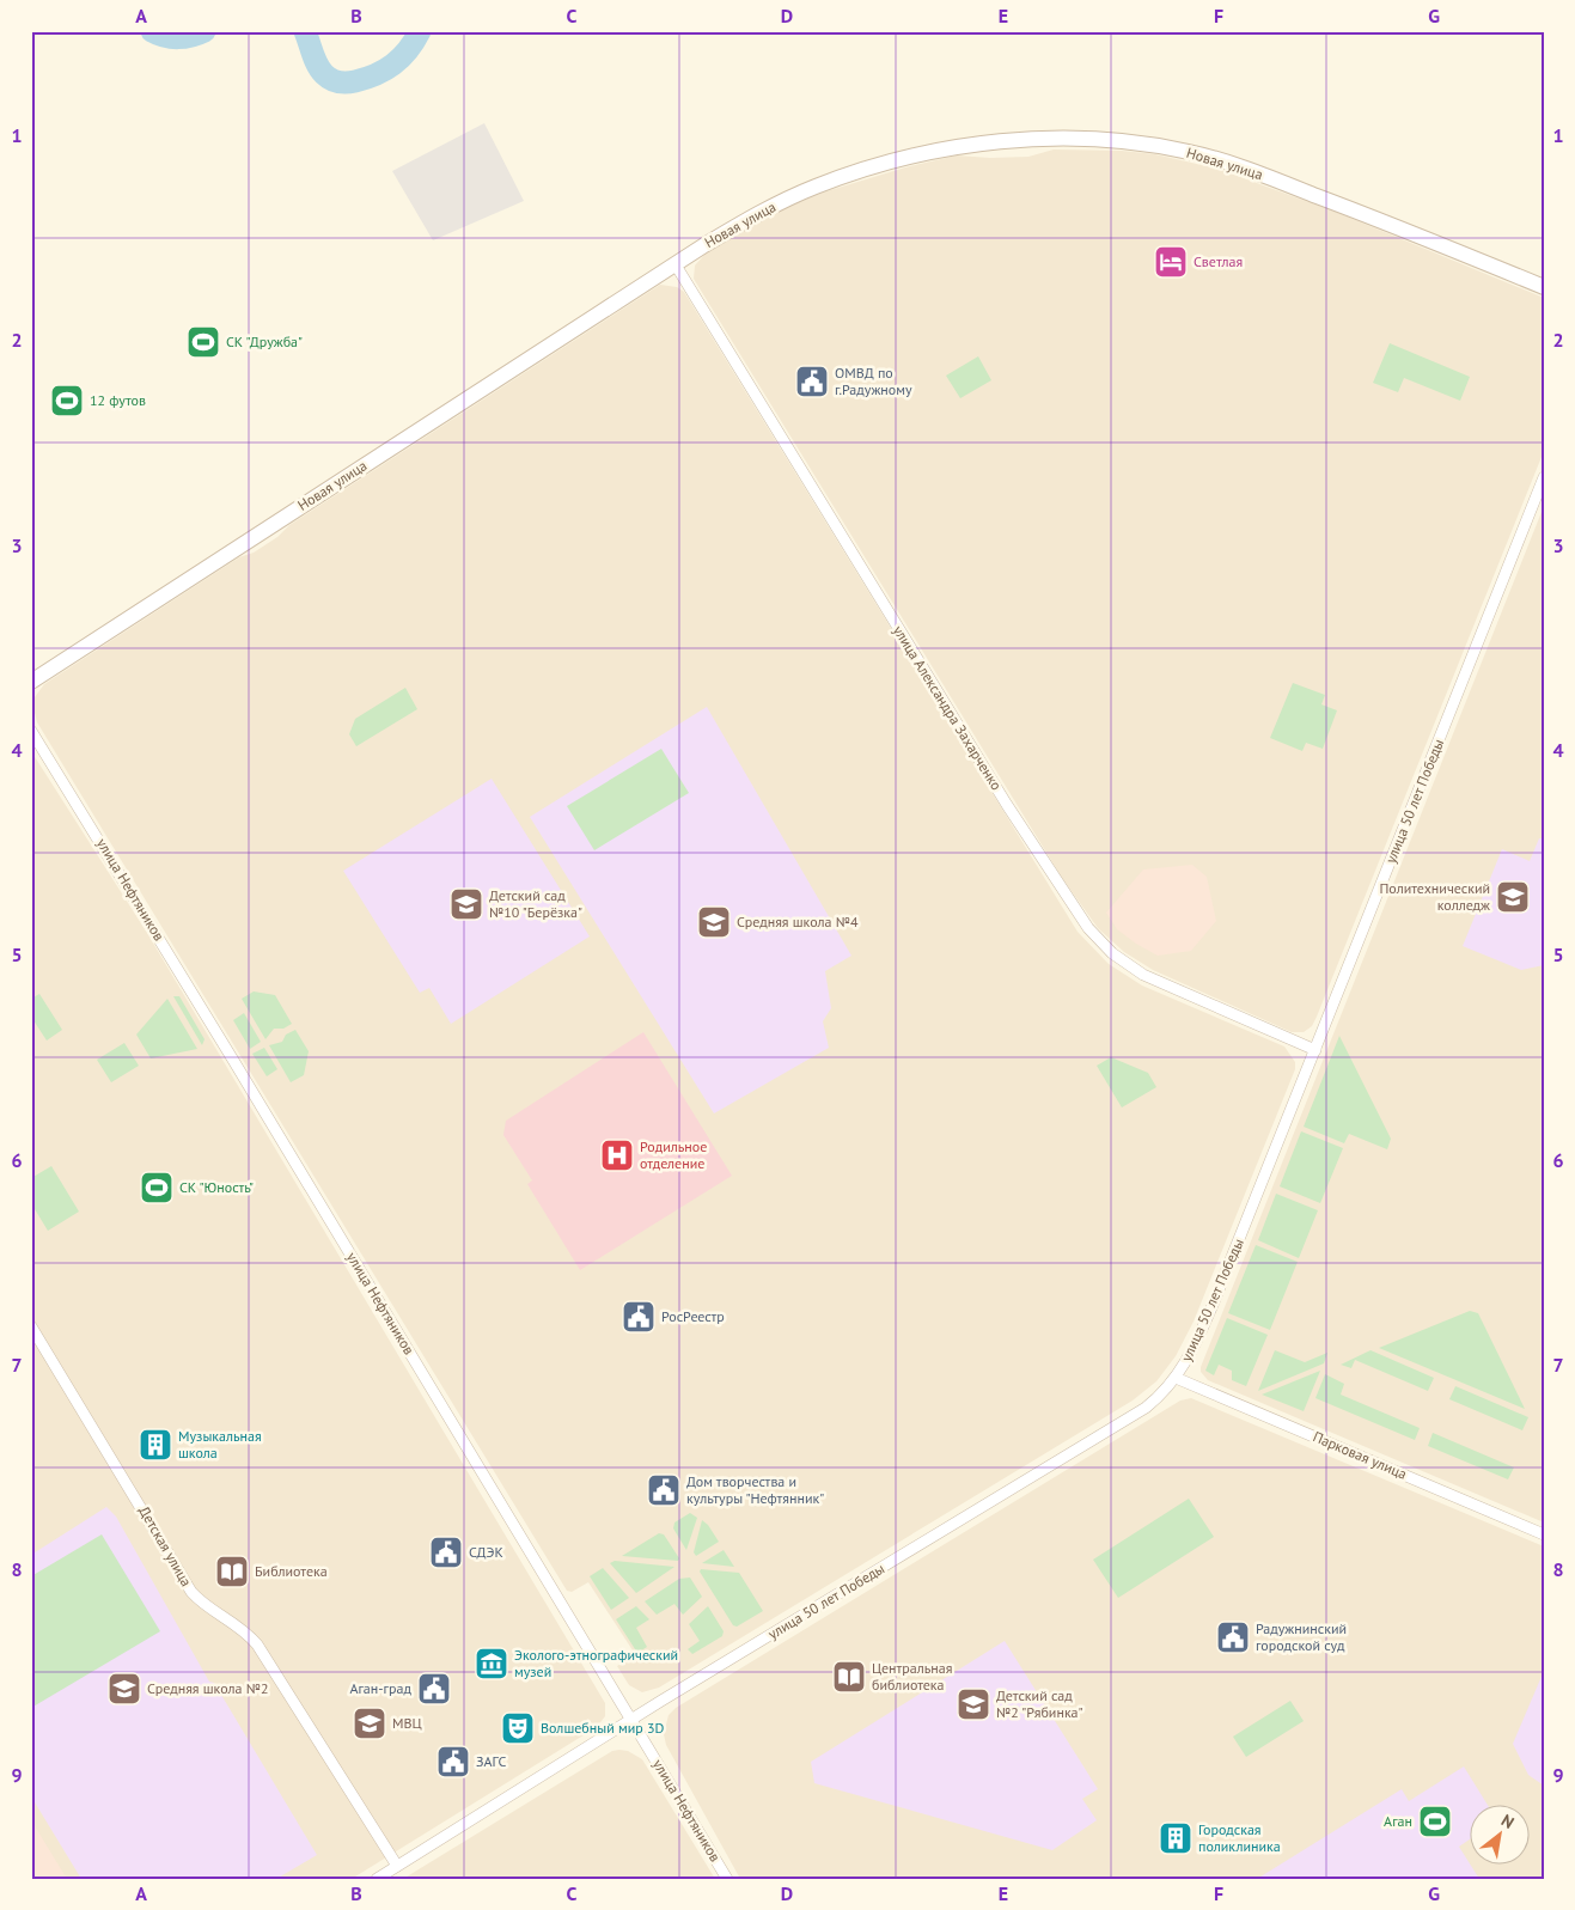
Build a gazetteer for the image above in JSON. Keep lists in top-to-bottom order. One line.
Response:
{"streets":{"street":["Новая улица","улица Александра Захарченко","улица 50 лет Победы","улица Нефтяников","Парковая улица","Детская улица"]},"crossings":[["Новая улица","улица Александра Захарченко"],["улица Александра Захарченко","улица 50 лет Победы"],["улица 50 лет Победы","улица Нефтяников"],["улица 50 лет Победы","Парковая улица"],["улица 50 лет Победы","Детская улица"]],"places":{"hotel":["Светлая"],"sports":["СК \"Дружба\"","12 футов","СК \"Юность\"","Аган"],"public building":["ОМВД по г.Радужному","РосРеестр","Дом творчества и культуры \"Нефтянник\"","СДЭК","Радужнинский городской суд","Аган-град","ЗАГС"],"school or university":["Политехнический колледж","Детский сад №10 \"Берёзка\"","Средняя школа №4","Средняя школа №2","Детский сад №2 \"Рябинка\"","МВЦ"],"hospital":["Родильное отделение"],"building":["Музыкальная школа","Городская поликлиника"],"library":["Библиотека","Центральная библиотека"],"museum":["Эколого-этнографический музей"],"theatre":["Волшебный мир 3D"]},"north":"top right","grid":{"columns":["A","B","C","D","E","F","G"],"rows":["1","2","3","4","5","6","7","8","9"]}}
